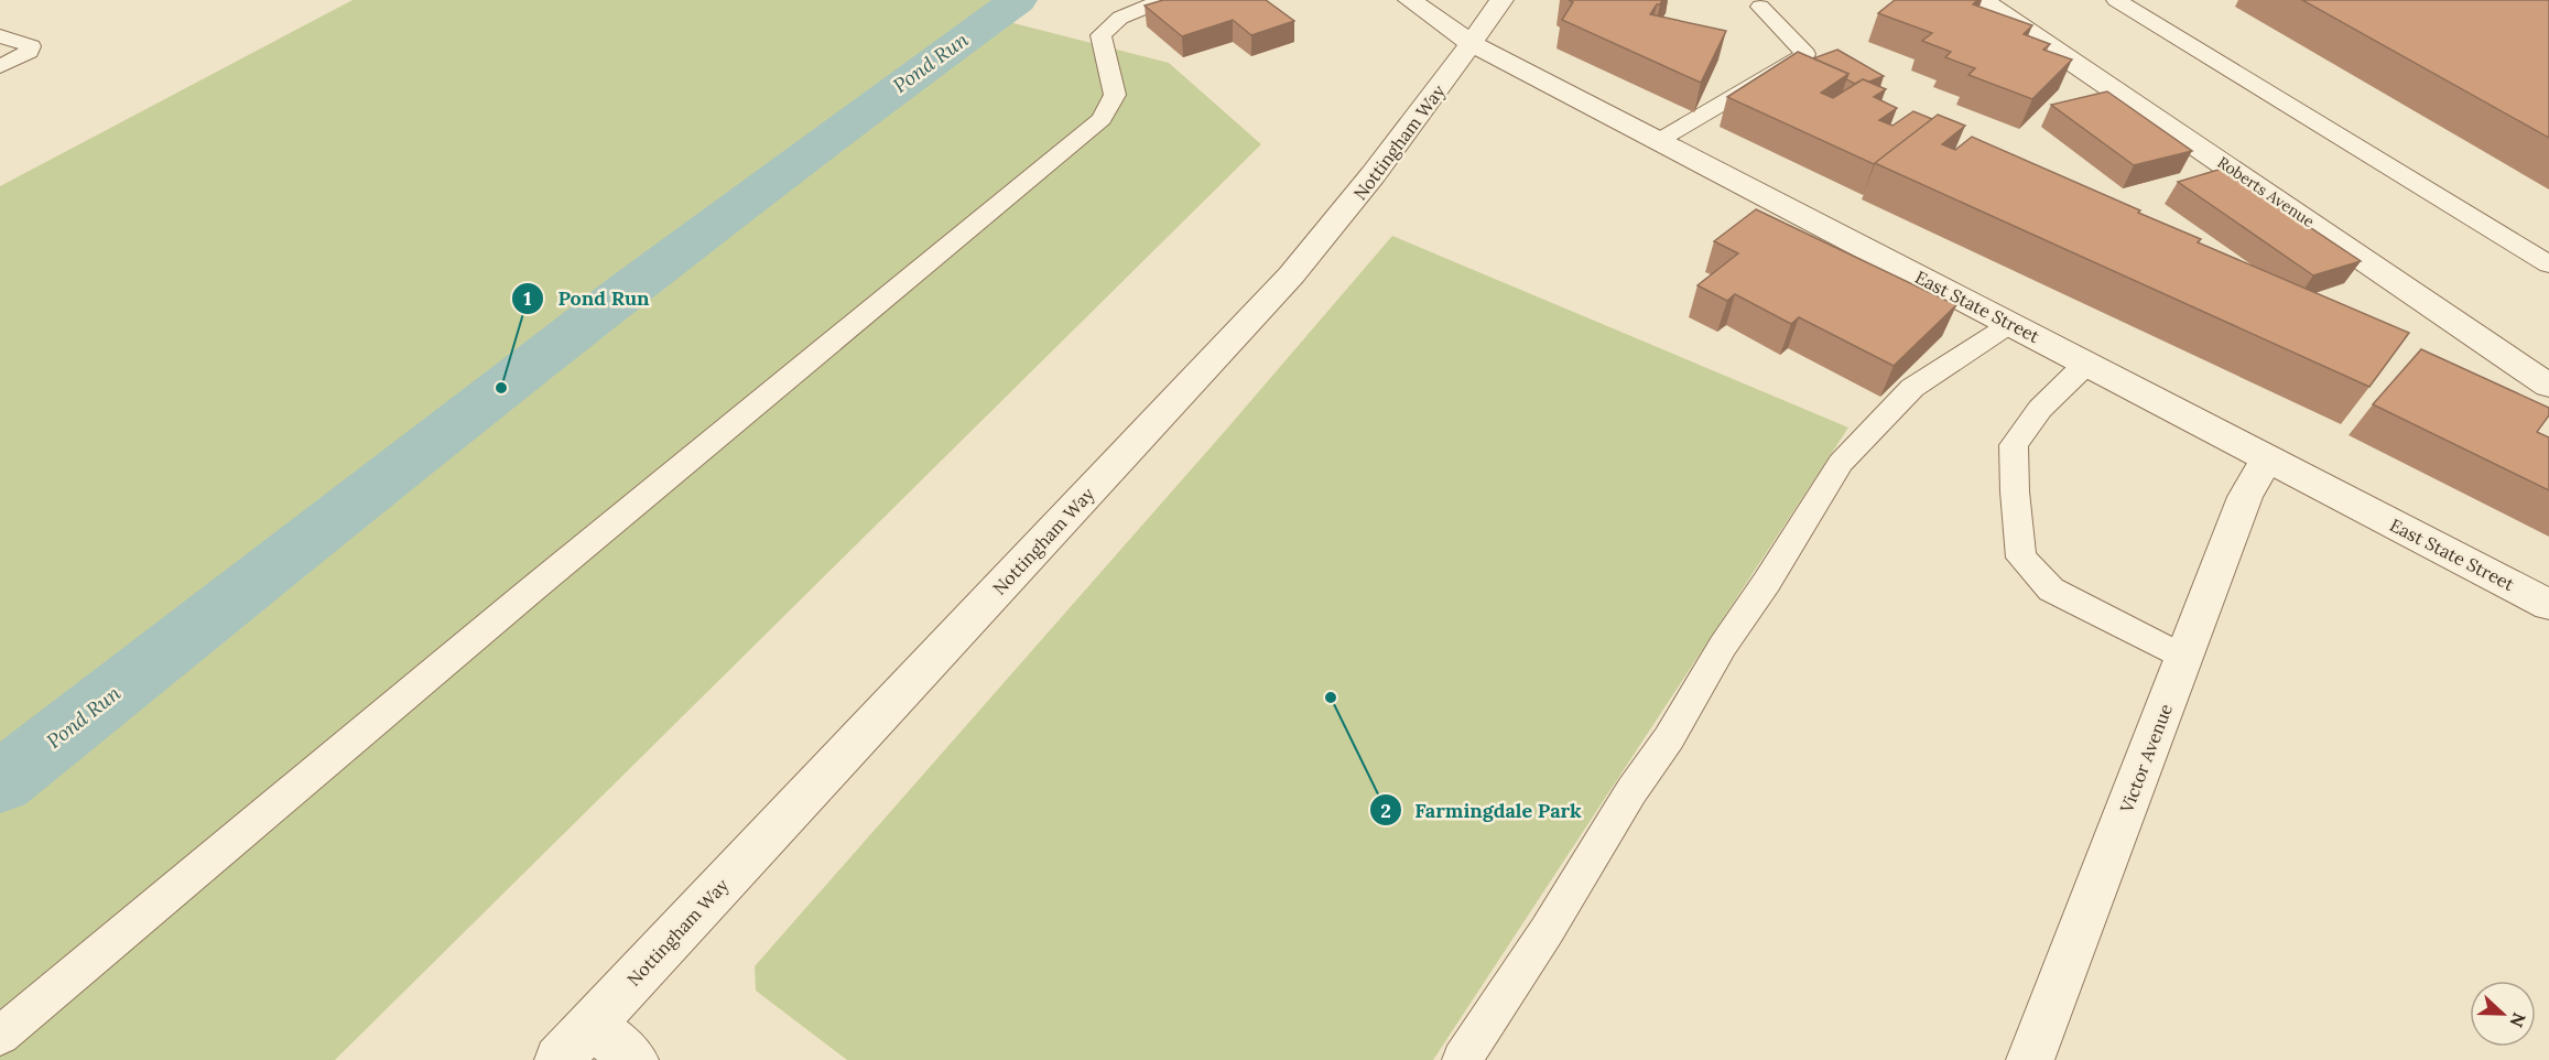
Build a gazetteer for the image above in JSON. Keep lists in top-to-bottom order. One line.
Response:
{"streets":{"street":["Nottingham Way","Roberts Avenue","East State Street","Victor Avenue"]},"crossings":[["Nottingham Way","East State Street"],["East State Street","Victor Avenue"]],"water":["Pond Run"],"places":["Pond Run","Farmingdale Park"],"north":"right"}
